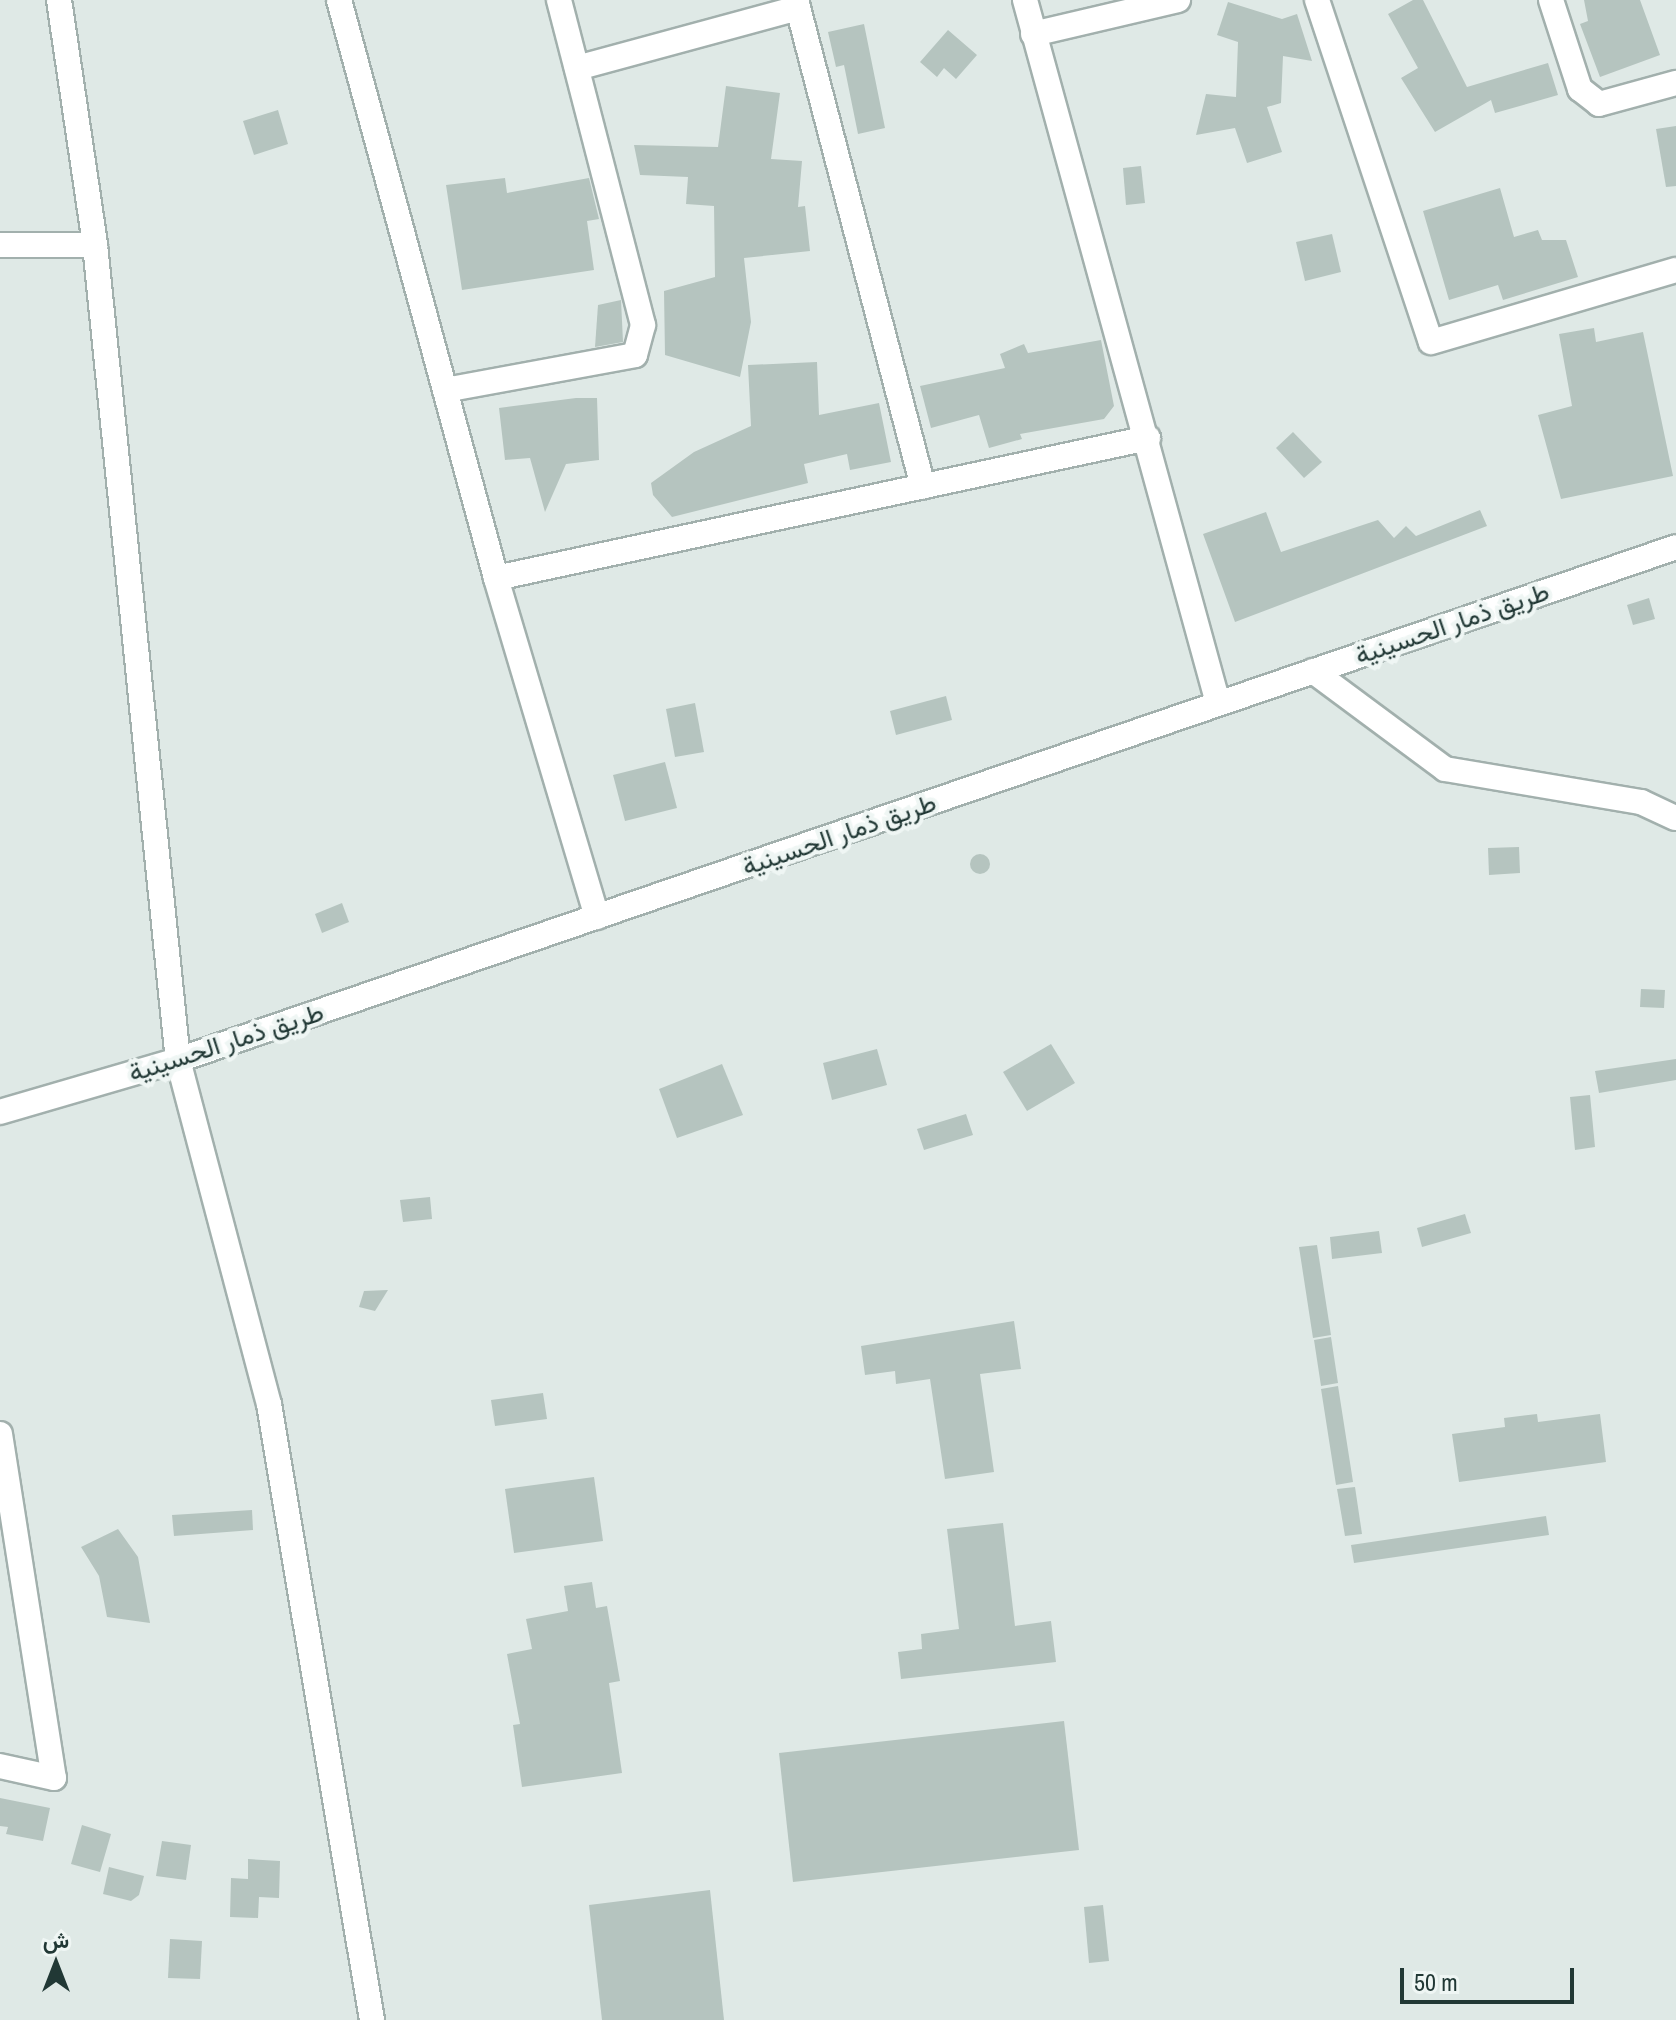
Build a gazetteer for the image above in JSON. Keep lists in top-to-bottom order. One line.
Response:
{"streets":{"street":["طريق ذمار الحسينية"]},"scale_bar":"50 m","north":"top"}
